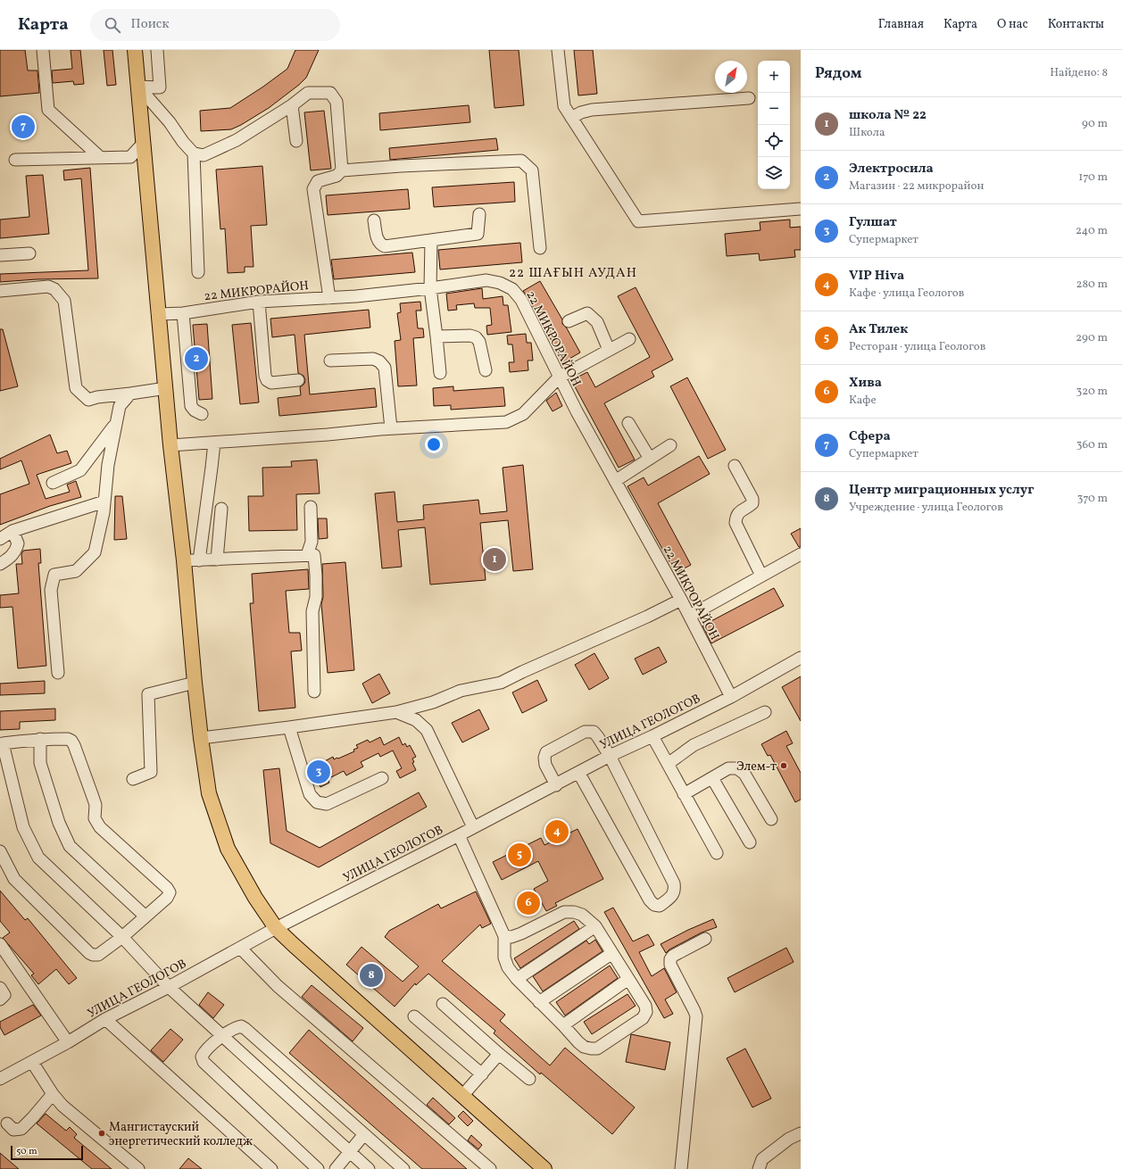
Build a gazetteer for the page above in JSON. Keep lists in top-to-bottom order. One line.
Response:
{"streets":{"street":["22 МИКРОРАЙОН","УЛИЦА ГЕОЛОГОВ"]},"crossings":[["22 МИКРОРАЙОН","УЛИЦА ГЕОЛОГОВ"]],"districts":["22 ШАҒЫН АУДАН"],"places":["Элем-т","Мангистауский энергетический колледж"],"scale_bar":"50 m","north":"top right","page":{"header":"Карта","search":"Поиск","nav":["Главная","Карта","О нас","Контакты"],"heading":["Рядом","Найдено: 8"],"map_buttons":["+","−"],"list":[{"mark":"1","name":"школа № 22","note":"Школа","value":"90 m"},{"mark":"2","name":"Электросила","note":"Магазин · 22 микрорайон","value":"170 m"},{"mark":"3","name":"Гулшат","note":"Супермаркет","value":"240 m"},{"mark":"4","name":"VIP Hiva","note":"Кафе · улица Геологов","value":"280 m"},{"mark":"5","name":"Ак Тилек","note":"Ресторан · улица Геологов","value":"290 m"},{"mark":"6","name":"Хива","note":"Кафе","value":"320 m"},{"mark":"7","name":"Сфера","note":"Супермаркет","value":"360 m"},{"mark":"8","name":"Центр миграционных услуг","note":"Учреждение · улица Геологов","value":"370 m"}],"pins":["7","2","1","3","4","5","6","8"],"scale":"50 m"}}
